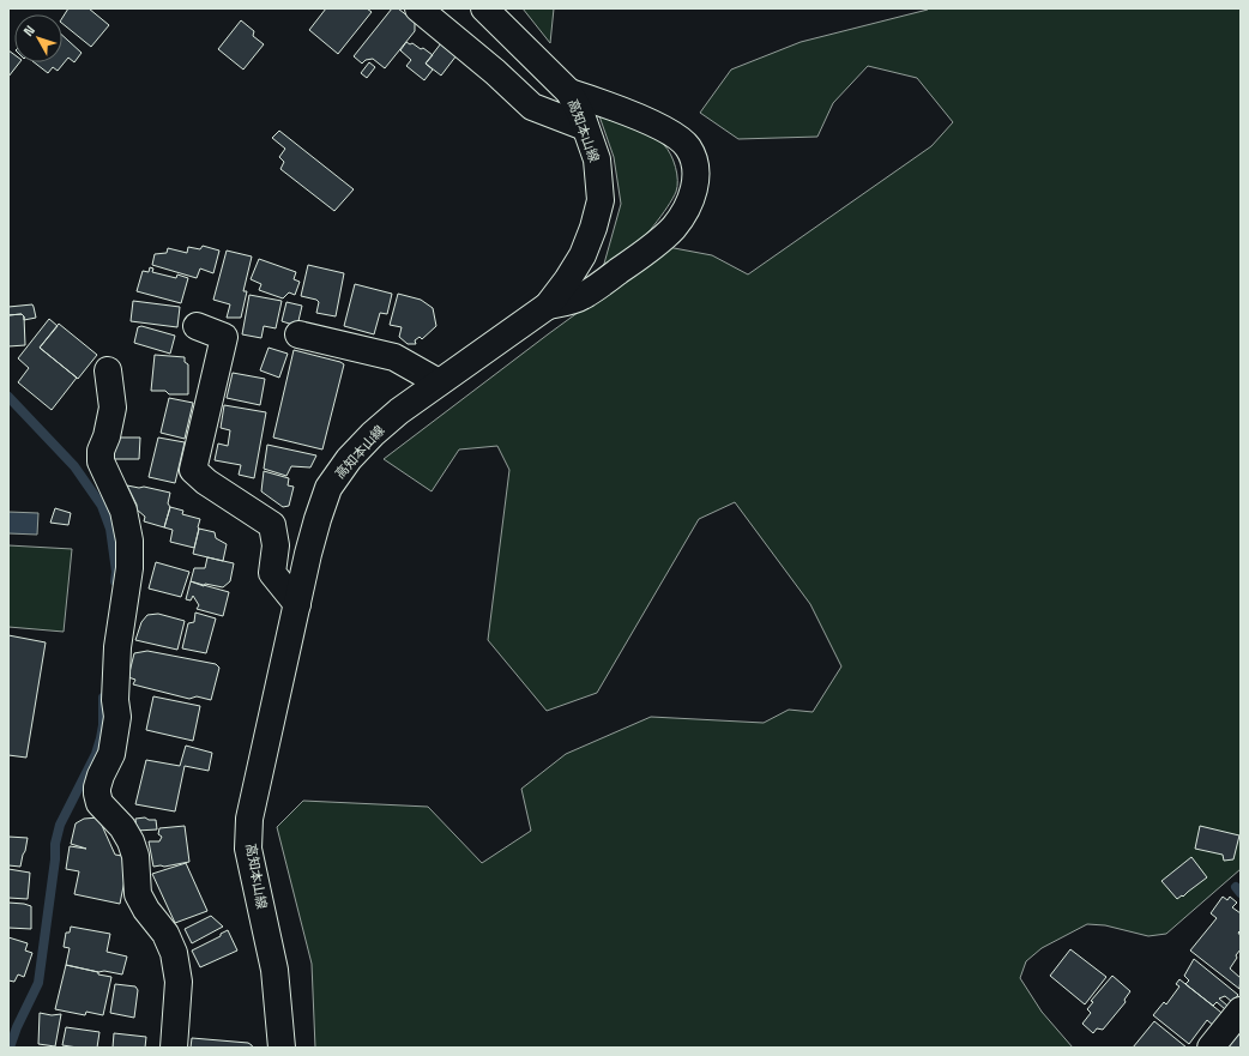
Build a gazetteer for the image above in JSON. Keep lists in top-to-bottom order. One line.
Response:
{"streets":{"street":["高知本山線"]},"north":"top left"}
